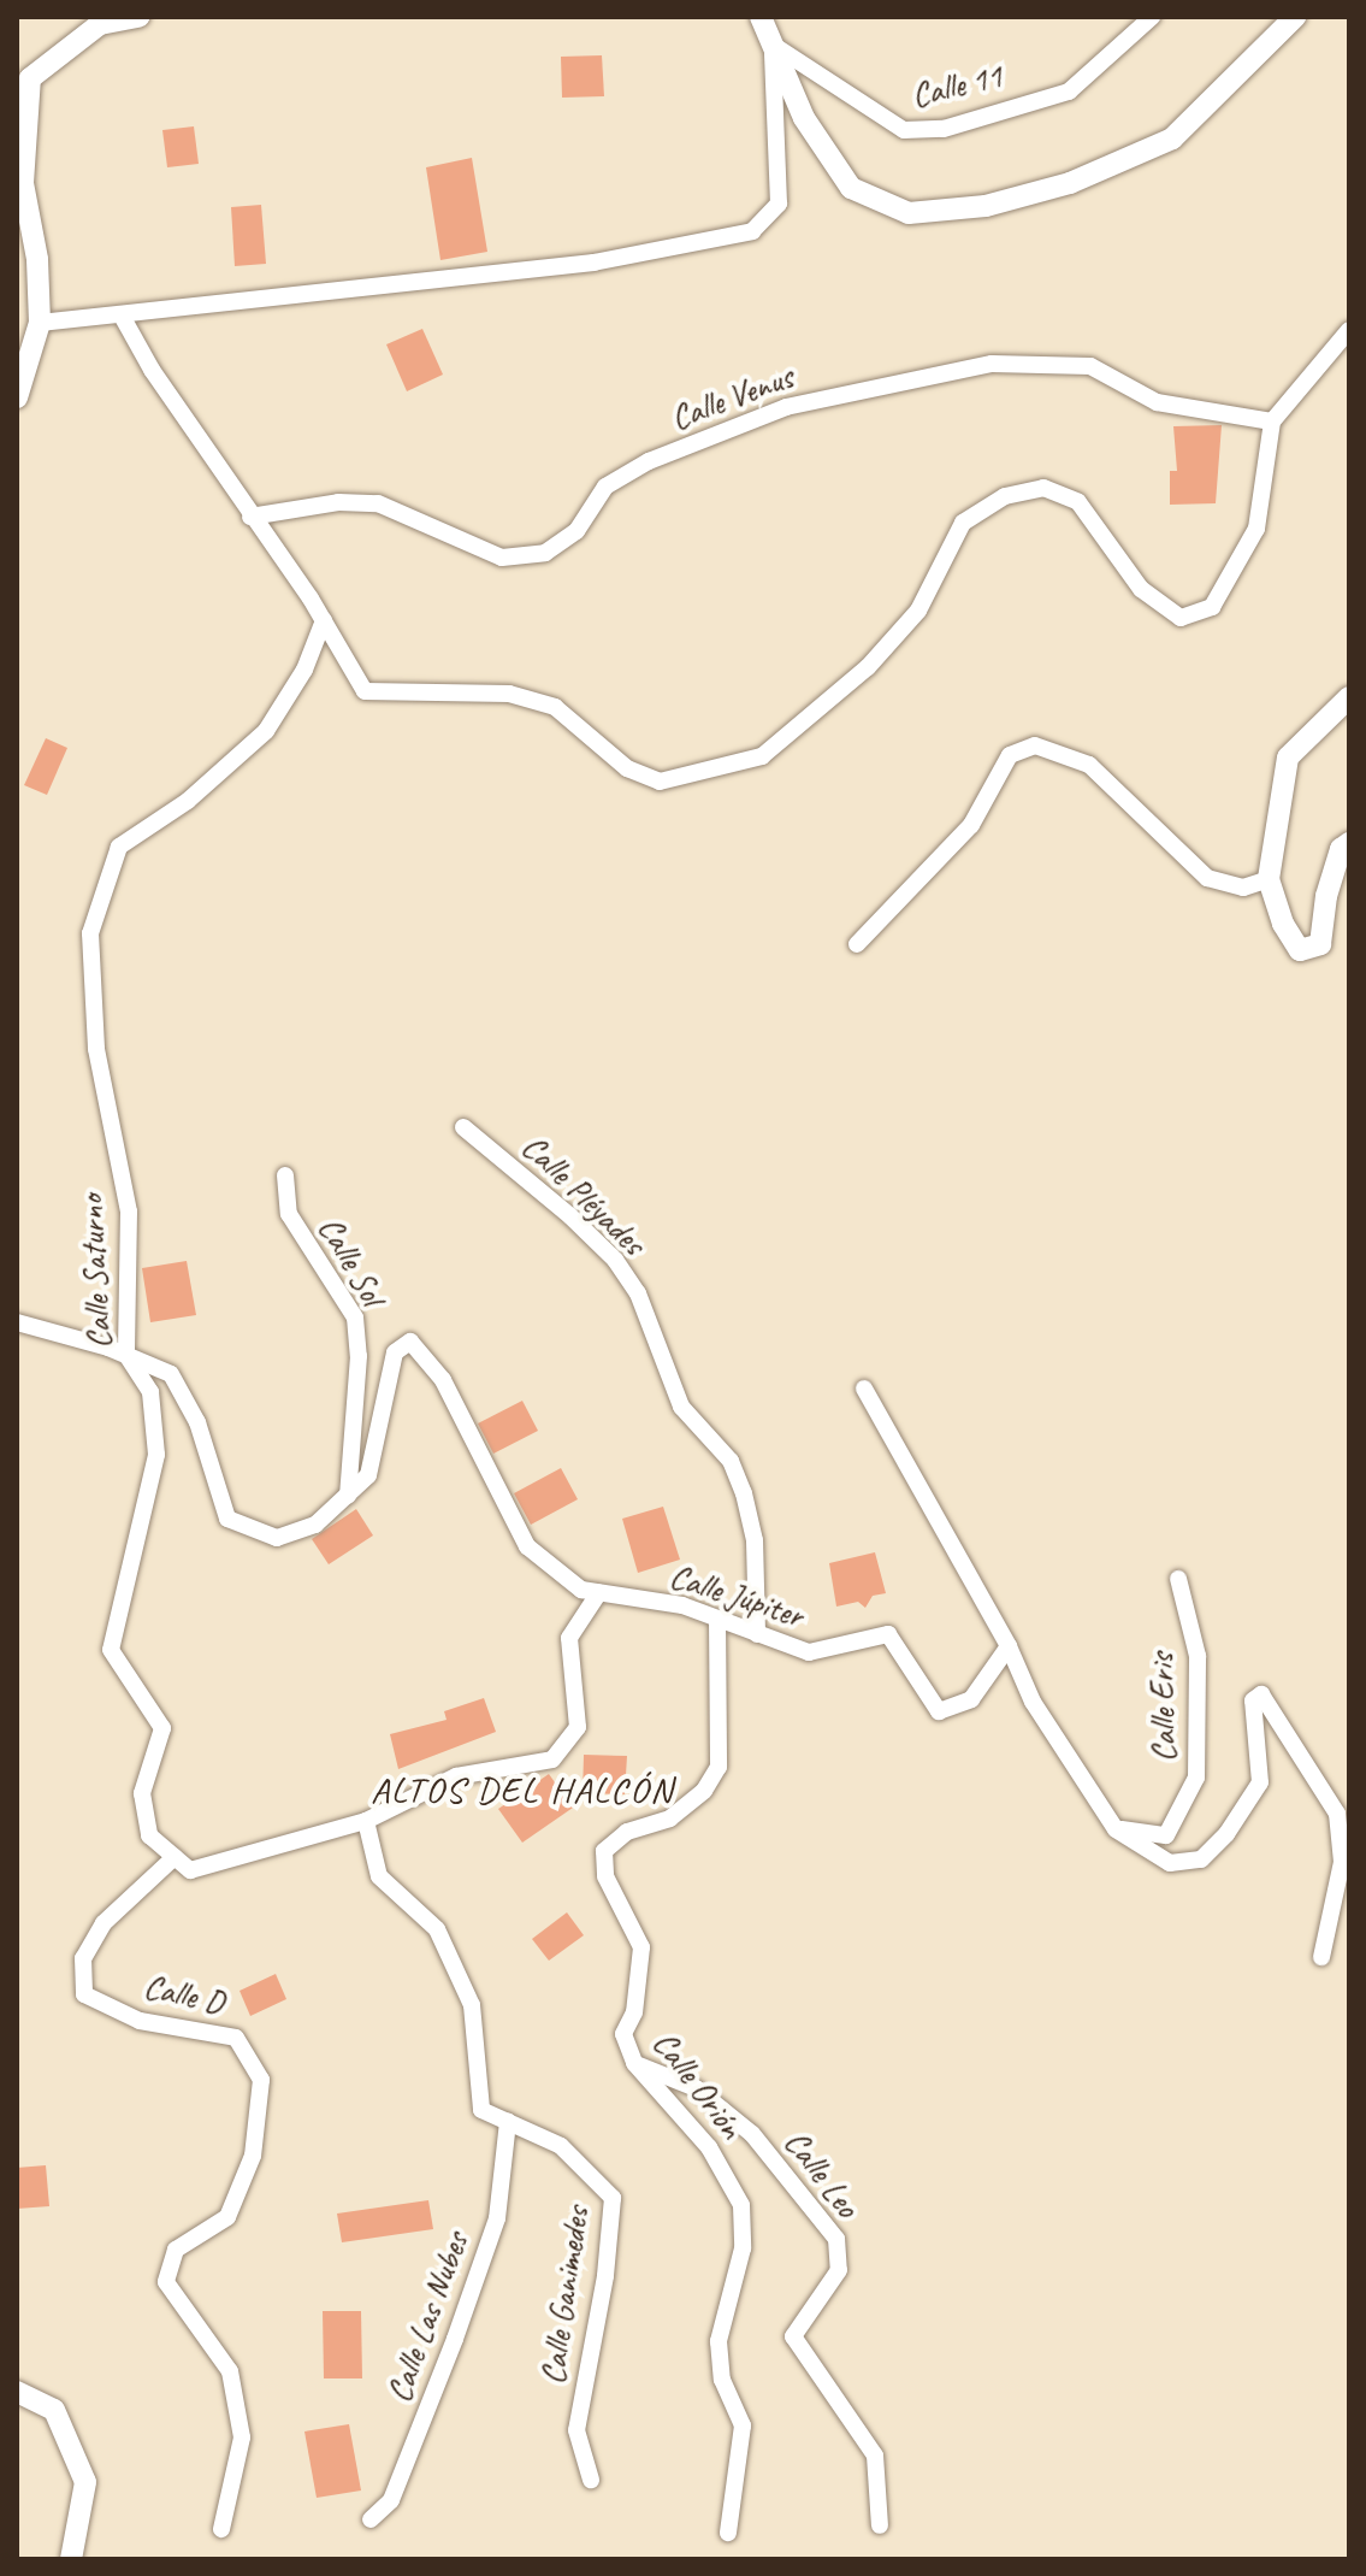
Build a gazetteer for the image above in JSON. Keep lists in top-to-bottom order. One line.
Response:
{"streets":{"street":["Calle 11","Calle Venus","Calle Pléyades","Calle Sol","Calle Saturno","Calle Júpiter","Calle Eris","Calle D","Calle Orión","Calle Leo","Calle Ganimedes","Calle Las Nubes"]},"crossings":[["Calle Pléyades","Calle Júpiter"],["Calle Sol","Calle Júpiter"],["Calle Saturno","Calle Júpiter"],["Calle Saturno","Calle D"],["Calle Júpiter","Calle Orión"],["Calle Orión","Calle Leo"],["Calle Ganimedes","Calle Las Nubes"]],"districts":["ALTOS DEL HALCÓN"]}
